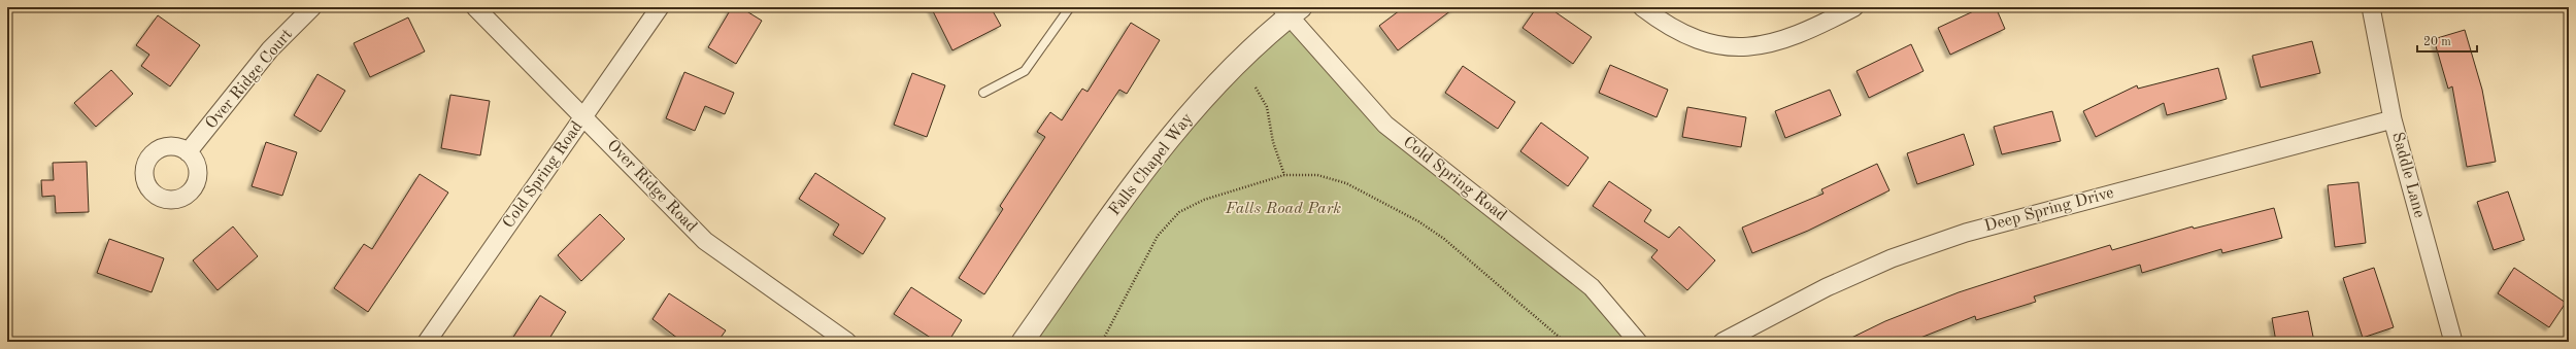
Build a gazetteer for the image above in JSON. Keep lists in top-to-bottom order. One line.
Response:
{"streets":{"street":["Over Ridge Court","Falls Chapel Way","Cold Spring Road","Saddle Lane","Over Ridge Road","Deep Spring Drive"]},"crossings":[["Falls Chapel Way","Cold Spring Road"],["Cold Spring Road","Over Ridge Road"],["Saddle Lane","Deep Spring Drive"]],"parks":["Falls Road Park"],"scale_bar":"20 m"}
